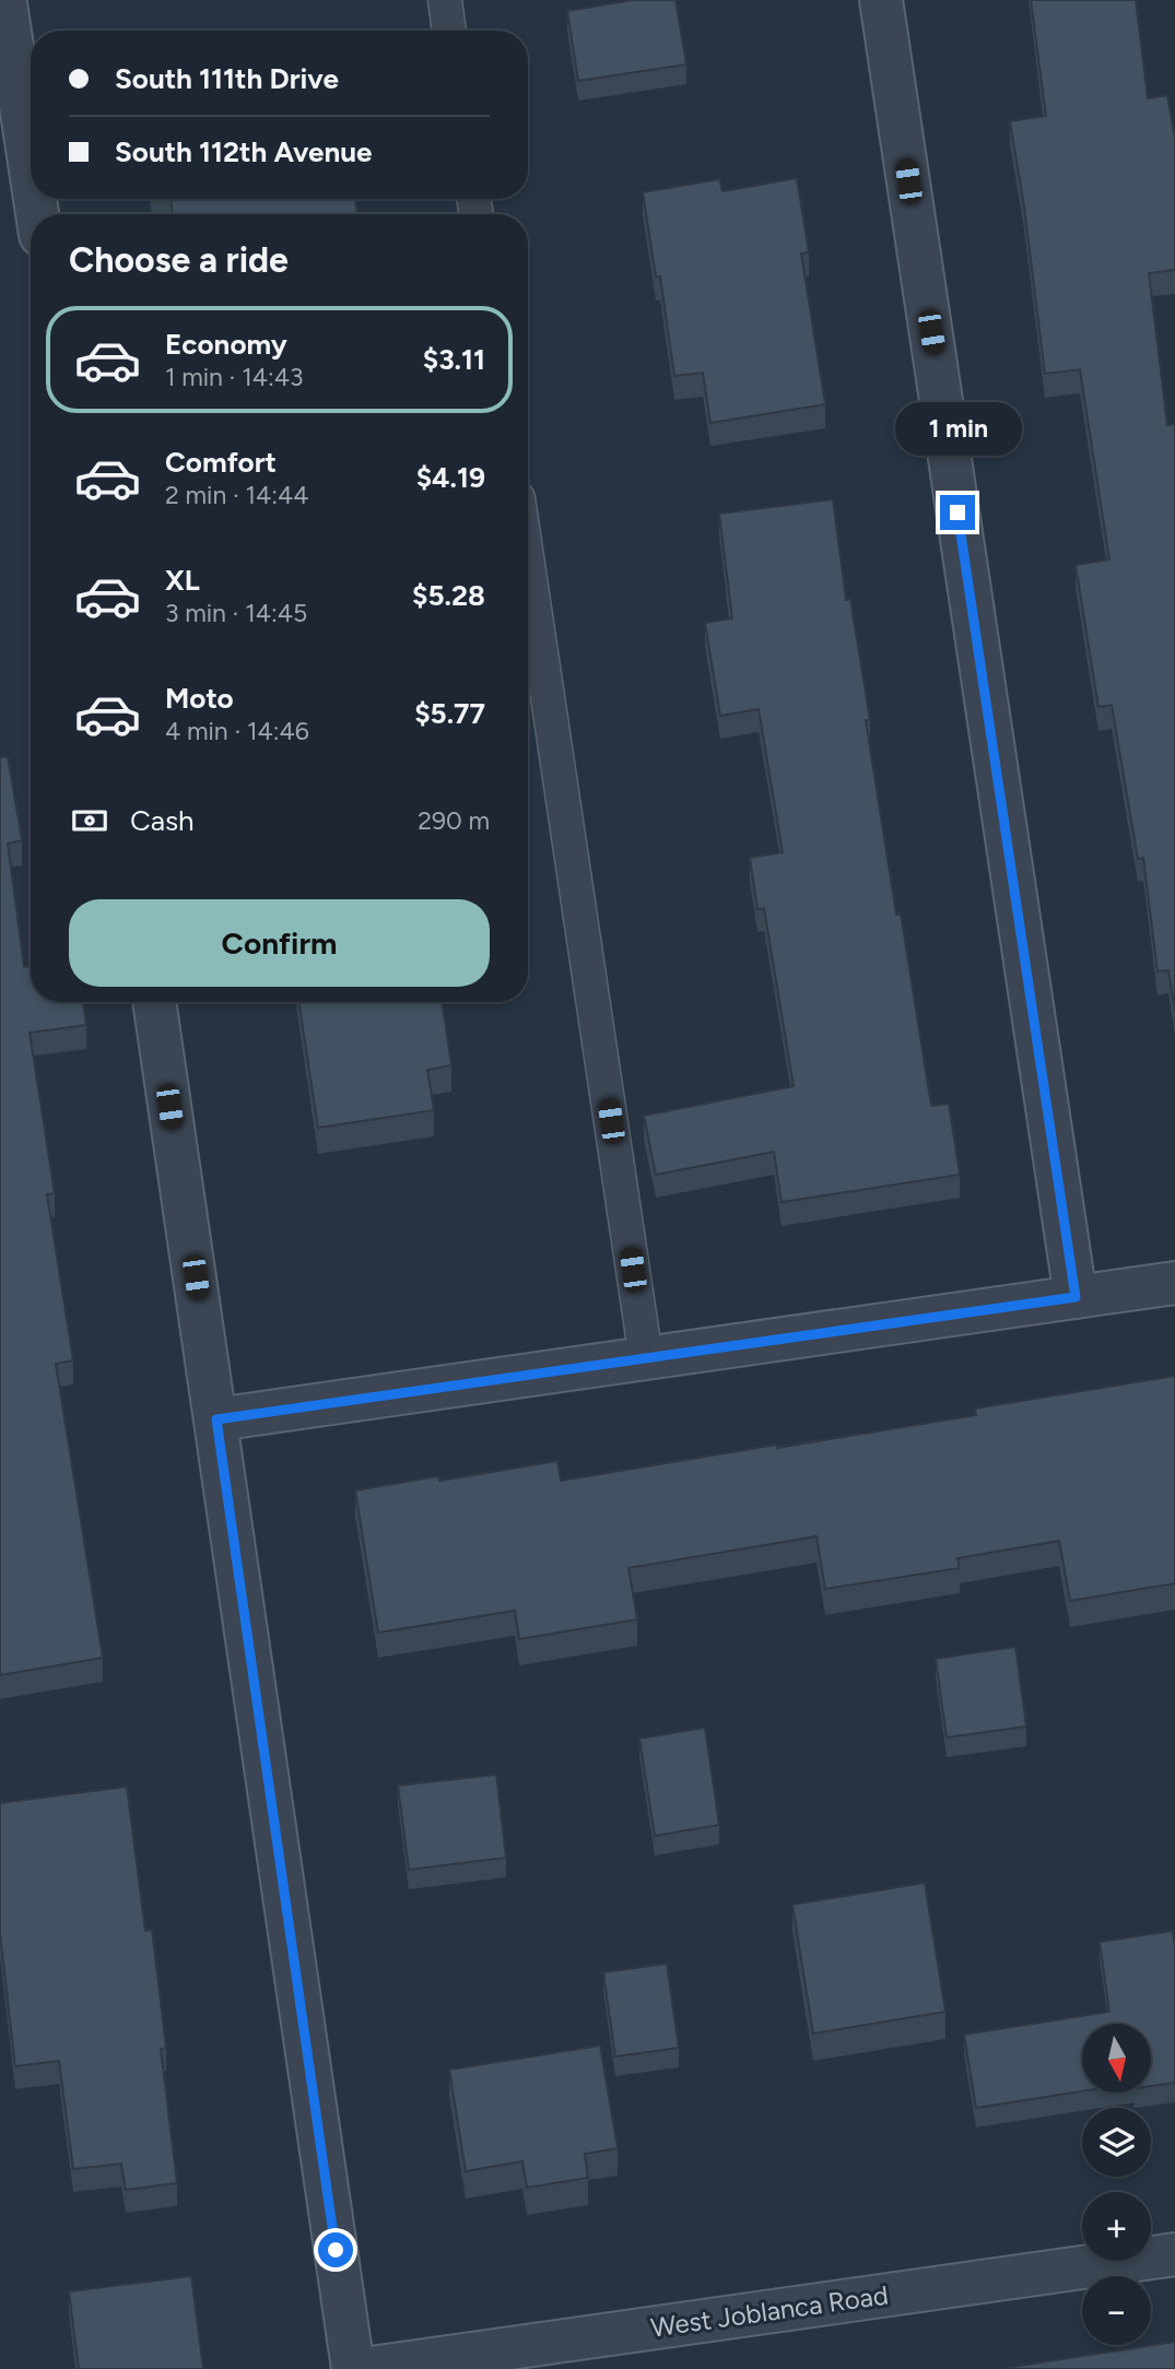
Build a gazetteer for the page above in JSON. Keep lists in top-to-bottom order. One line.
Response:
{"streets":{"street":["West Joblanca Road"]},"north":"bottom","page":{"banner":["South 111th Drive","South 112th Avenue"],"heading":"Choose a ride","list":[{"name":"Economy","note":"1 min · 14:43","value":"$3.11"},{"name":"Comfort","note":"2 min · 14:44","value":"$4.19"},{"name":"XL","note":"3 min · 14:45","value":"$5.28"},{"name":"Moto","note":"4 min · 14:46","value":"$5.77"}],"bubble":"1 min","pay":["Cash","290 m"],"buttons":"Confirm","map_buttons":["+","−"]}}
